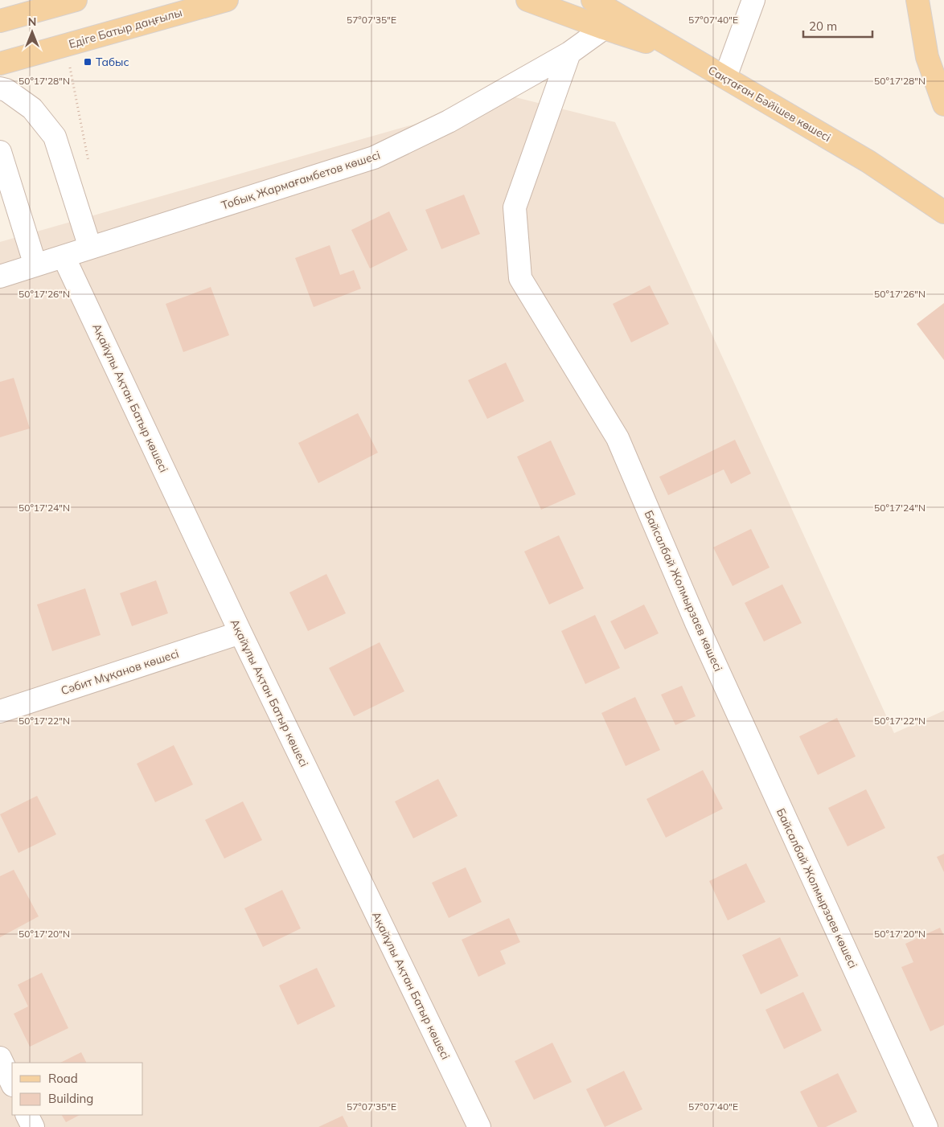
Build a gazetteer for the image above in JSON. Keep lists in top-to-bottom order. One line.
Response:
{"streets":{"main road":["Едіге Батыр даңғылы","Сақтаған Бәйішев көшесі"],"street":["Тобық Жармағамбетов көшесі","Ақайұлы Ақтан Батыр көшесі","Байсалбай Жолмырзаев көшесі","Сәбит Мұқанов көшесі"]},"crossings":[["Тобық Жармағамбетов көшесі","Ақайұлы Ақтан Батыр көшесі"],["Тобық Жармағамбетов көшесі","Байсалбай Жолмырзаев көшесі"],["Ақайұлы Ақтан Батыр көшесі","Сәбит Мұқанов көшесі"]],"places":{"transit":["Табыс"]},"legend":["Road","Building"],"scale_bar":"20 m","north":"top","coordinates":["57°07'35\"E","57°07'40\"E","50°17'28\"N","50°17'26\"N","50°17'24\"N","50°17'22\"N","50°17'20\"N"]}
